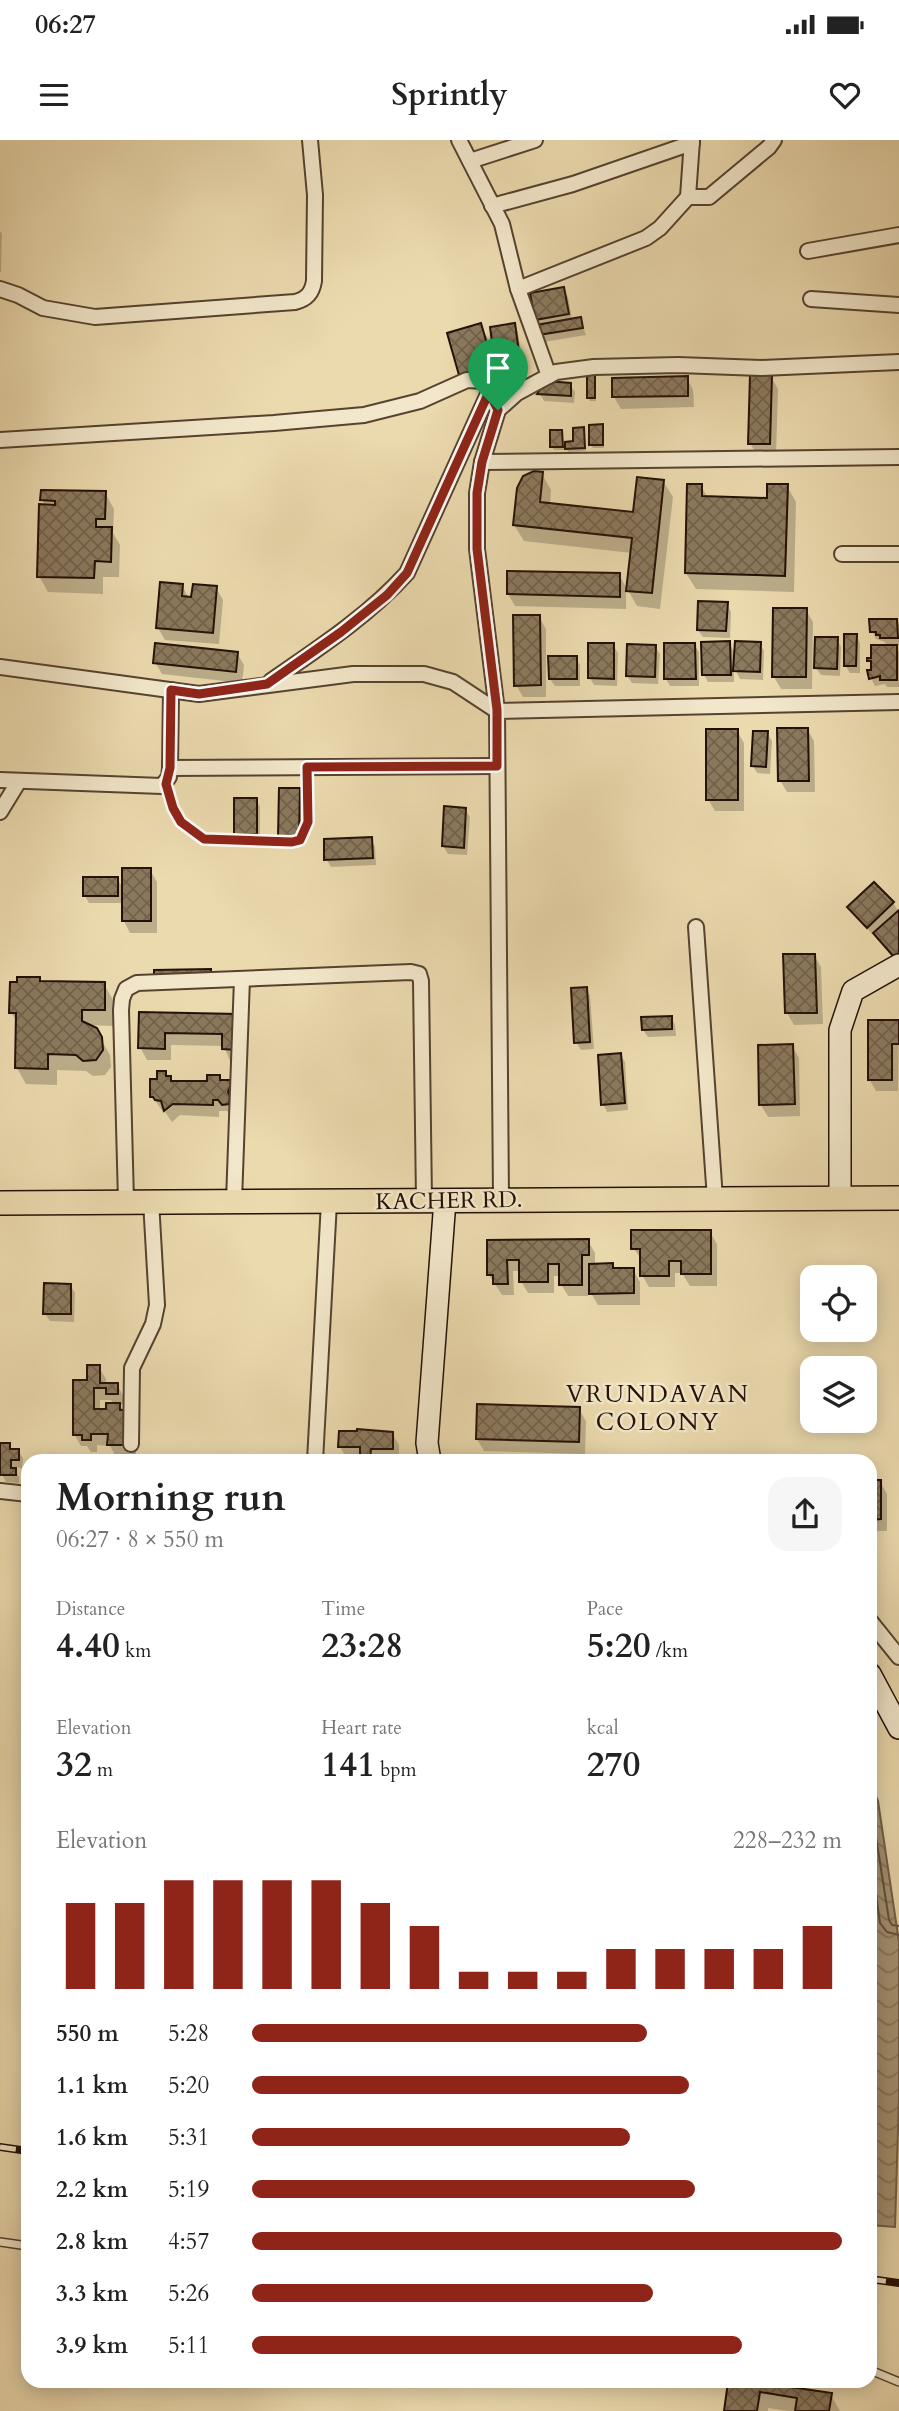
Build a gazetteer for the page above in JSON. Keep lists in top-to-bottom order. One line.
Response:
{"streets":{"main road":["KACHER RD."]},"districts":["VRUNDAVAN COLONY"],"page":{"status":"06:27","header":"Sprintly","heading":["Morning run","06:27 · 8 × 550 m"],"stats":[["Distance","4.40 km"],["Time","23:28"],["Pace","5:20 /km"],["Elevation","32 m"],["Heart rate","141 bpm"],["kcal","270"]],"chart":["Elevation","228–232 m"],"list":[{"name":"550 m","note":"5:28"},{"name":"1.1 km","note":"5:20"},{"name":"1.6 km","note":"5:31"},{"name":"2.2 km","note":"5:19"},{"name":"2.8 km","note":"4:57"},{"name":"3.3 km","note":"5:26"},{"name":"3.9 km","note":"5:11"}]}}
